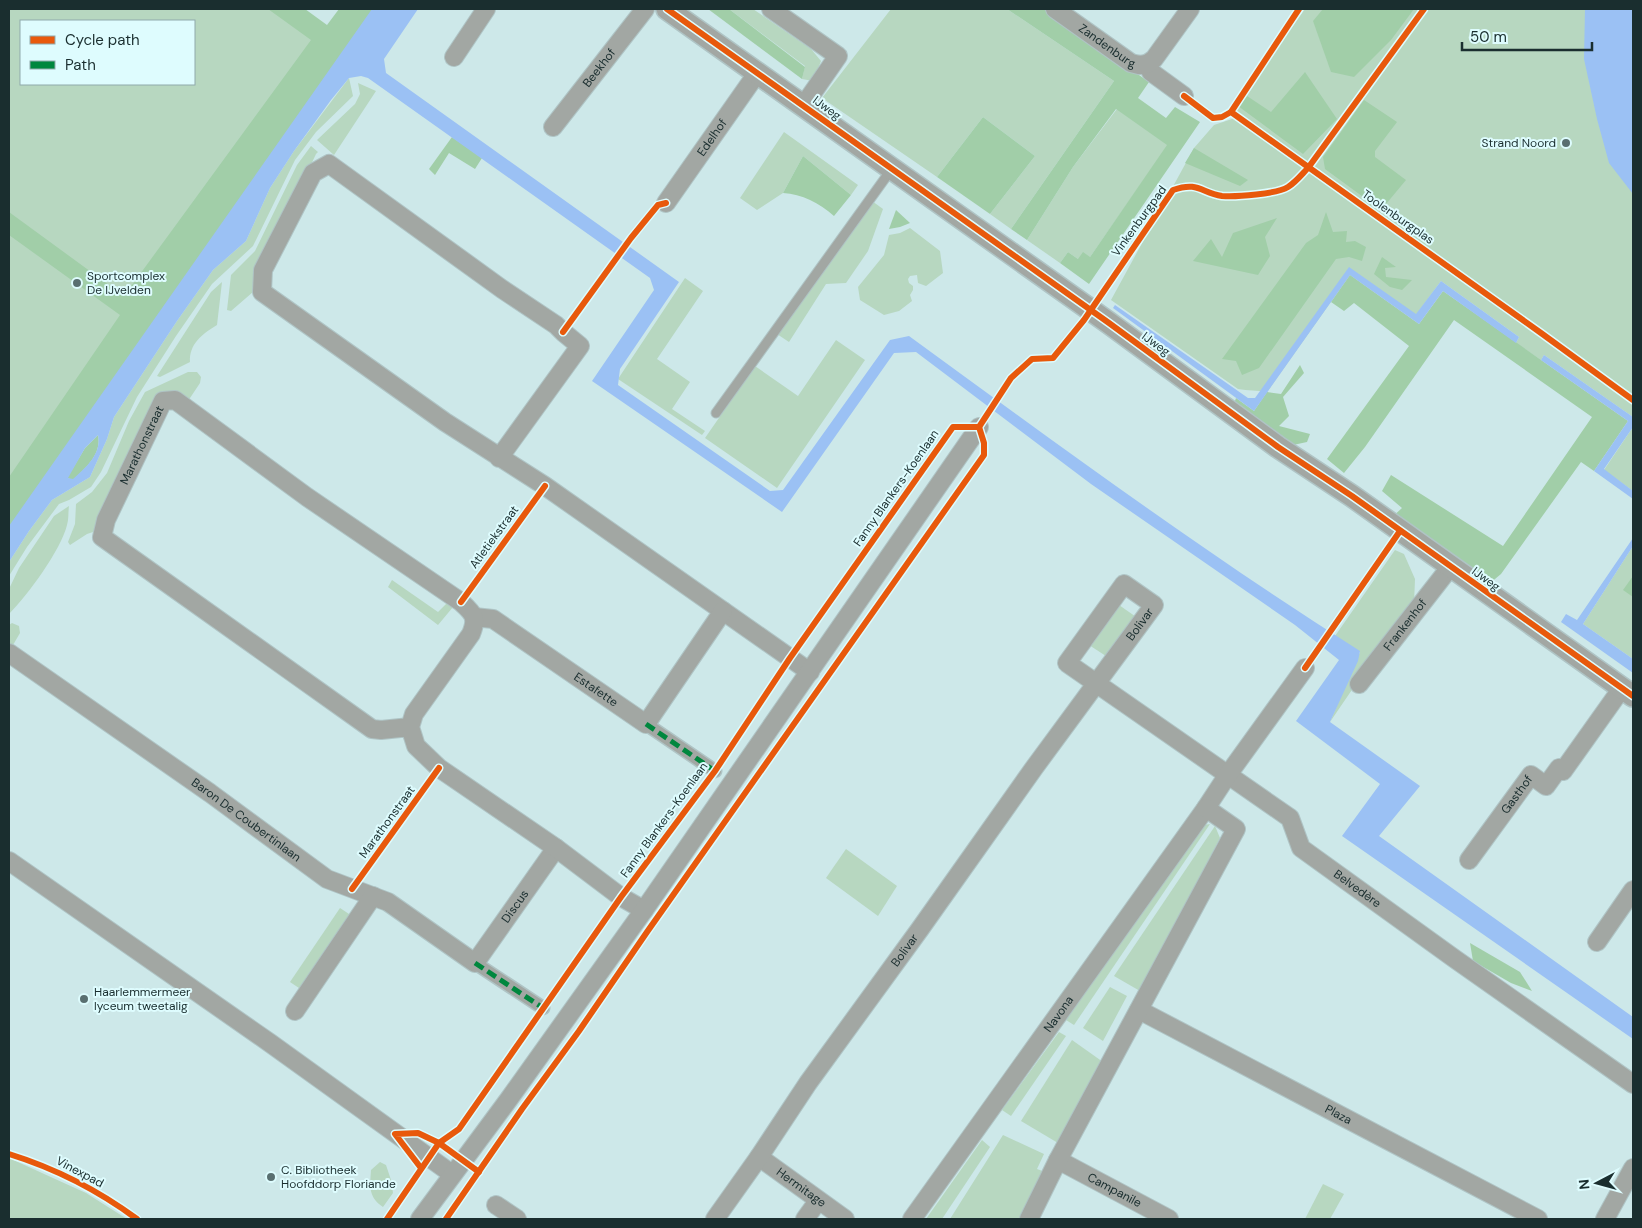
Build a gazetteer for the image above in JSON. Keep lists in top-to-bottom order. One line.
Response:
{"streets":{"street":["Zandenburg","Beekhof","IJweg","Edelhof","Marathonstraat","Bolivar","Frankenhof","Estafette","Gasthof","Baron De Coubertinlaan","Belvedère","Discus","Navona","Plaza","Hermitage","Campanile"],"cycle path":["Toolenburgplas","Vinkenburgpad","Fanny Blankers-Koenlaan","Atletiekstraat","Vinexpad"]},"crossings":[["IJweg","Edelhof"],["IJweg","Frankenhof"],["IJweg","Gasthof"],["Marathonstraat","Estafette"],["Bolivar","Belvedère"],["Bolivar","Hermitage"],["Belvedère","Navona"]],"places":["Strand Noord","Sportcomplex De IJvelden","Haarlemmermeer lyceum tweetalig","C. Bibliotheek Hoofddorp Floriande"],"legend":["Cycle path","Path"],"scale_bar":"50 m","north":"left"}
